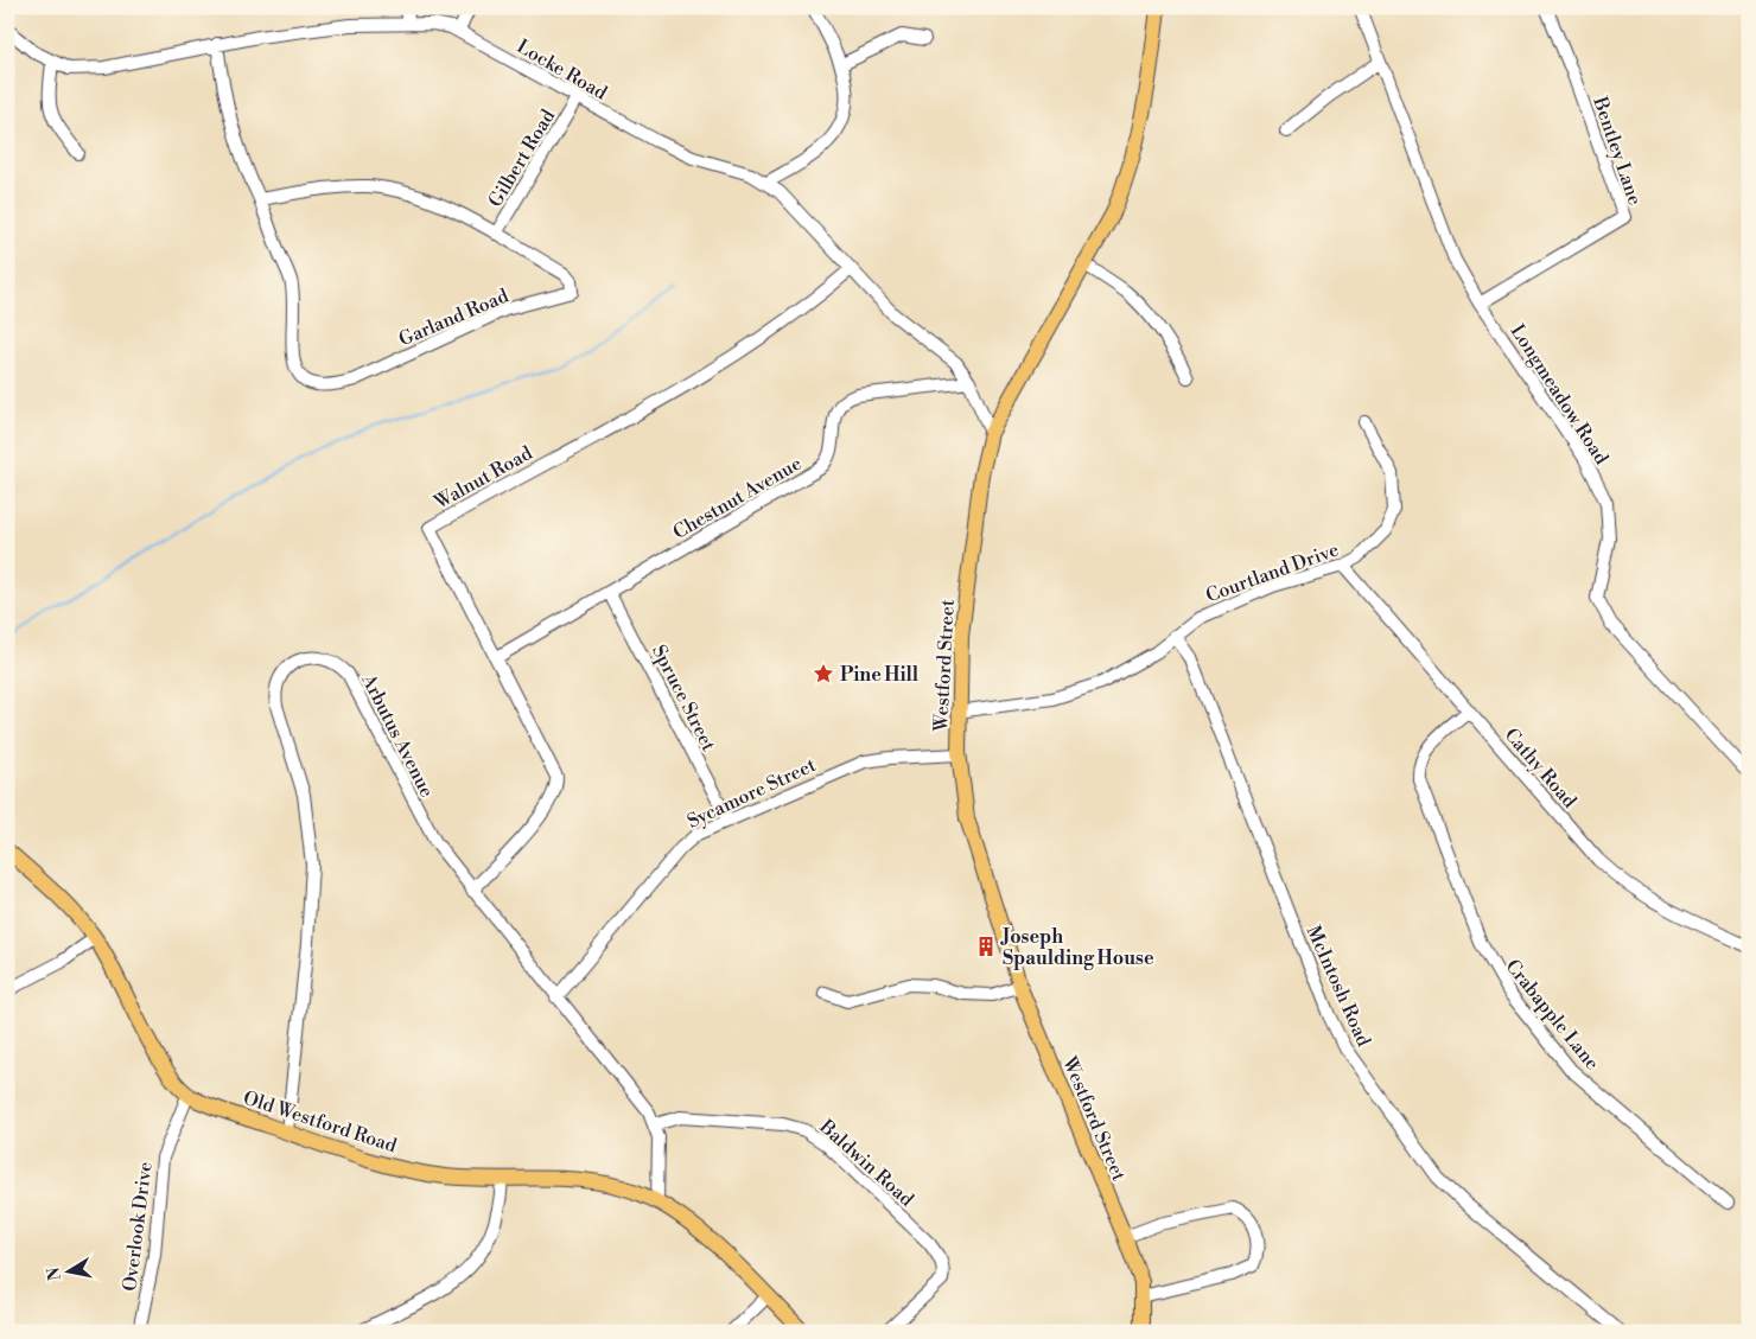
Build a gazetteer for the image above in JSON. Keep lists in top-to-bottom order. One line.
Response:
{"streets":{"main road":["Westford Street","Old Westford Road"],"street":["Locke Road","Bentley Lane","Gilbert Road","Garland Road","Longmeadow Road","Walnut Road","Chestnut Avenue","Courtland Drive","Spruce Street","Arbutus Avenue","Cathy Road","Sycamore Street","McIntosh Road","Crabapple Lane","Baldwin Road","Overlook Drive"]},"crossings":[["Locke Road","Gilbert Road"],["Locke Road","Garland Road"],["Locke Road","Walnut Road"],["Locke Road","Chestnut Avenue"],["Locke Road","Westford Street"],["Bentley Lane","Longmeadow Road"],["Gilbert Road","Garland Road"],["Walnut Road","Chestnut Avenue"],["Walnut Road","Arbutus Avenue"],["Chestnut Avenue","Spruce Street"],["Courtland Drive","Westford Street"],["Courtland Drive","Cathy Road"],["Courtland Drive","McIntosh Road"],["Westford Street","Sycamore Street"],["Spruce Street","Sycamore Street"],["Arbutus Avenue","Sycamore Street"],["Arbutus Avenue","Old Westford Road"],["Arbutus Avenue","Baldwin Road"],["Cathy Road","Crabapple Lane"],["Old Westford Road","Overlook Drive"]],"places":{"place":["Pine Hill"],"building":["Joseph Spaulding House"]},"north":"left"}
